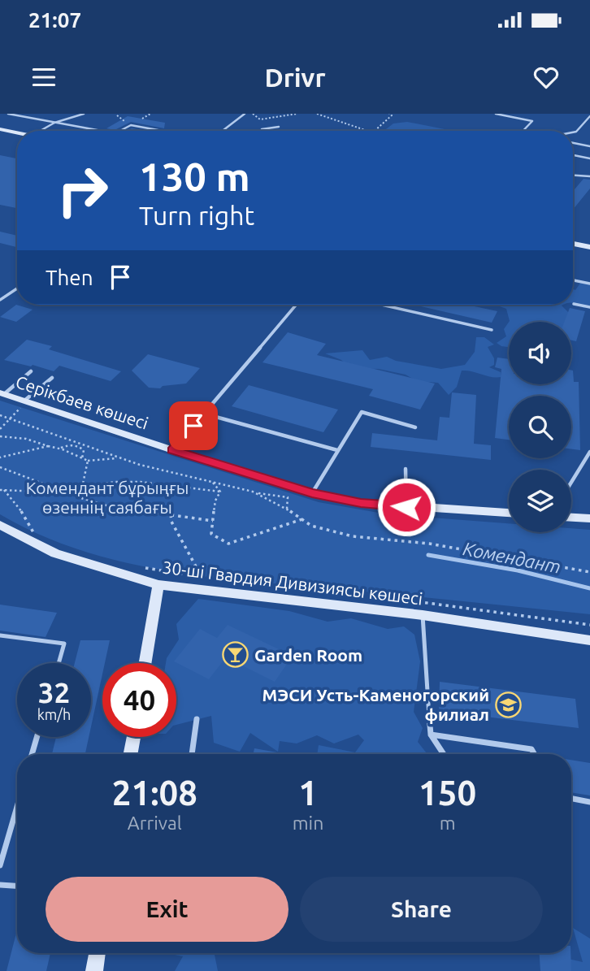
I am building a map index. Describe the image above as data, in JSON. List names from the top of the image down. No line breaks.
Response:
{"streets":{"street":["Серікбаев көшесі","30-ші Гвардия Дивизиясы көшесі"]},"water":["Комендант"],"parks":["Комендант бұрыңғы өзеннің саябағы"],"places":{"bar":["Garden Room"],"school or university":["МЭСИ Усть-Каменогорский филиал"]},"page":{"status":"21:07","header":"Drivr","turn":["130 m","Turn right"],"then":"Then","speed":"32 km/h","limit":"40","eta":["21:08","Arrival","1","min","150","m"],"buttons":["Exit","Share"]}}
